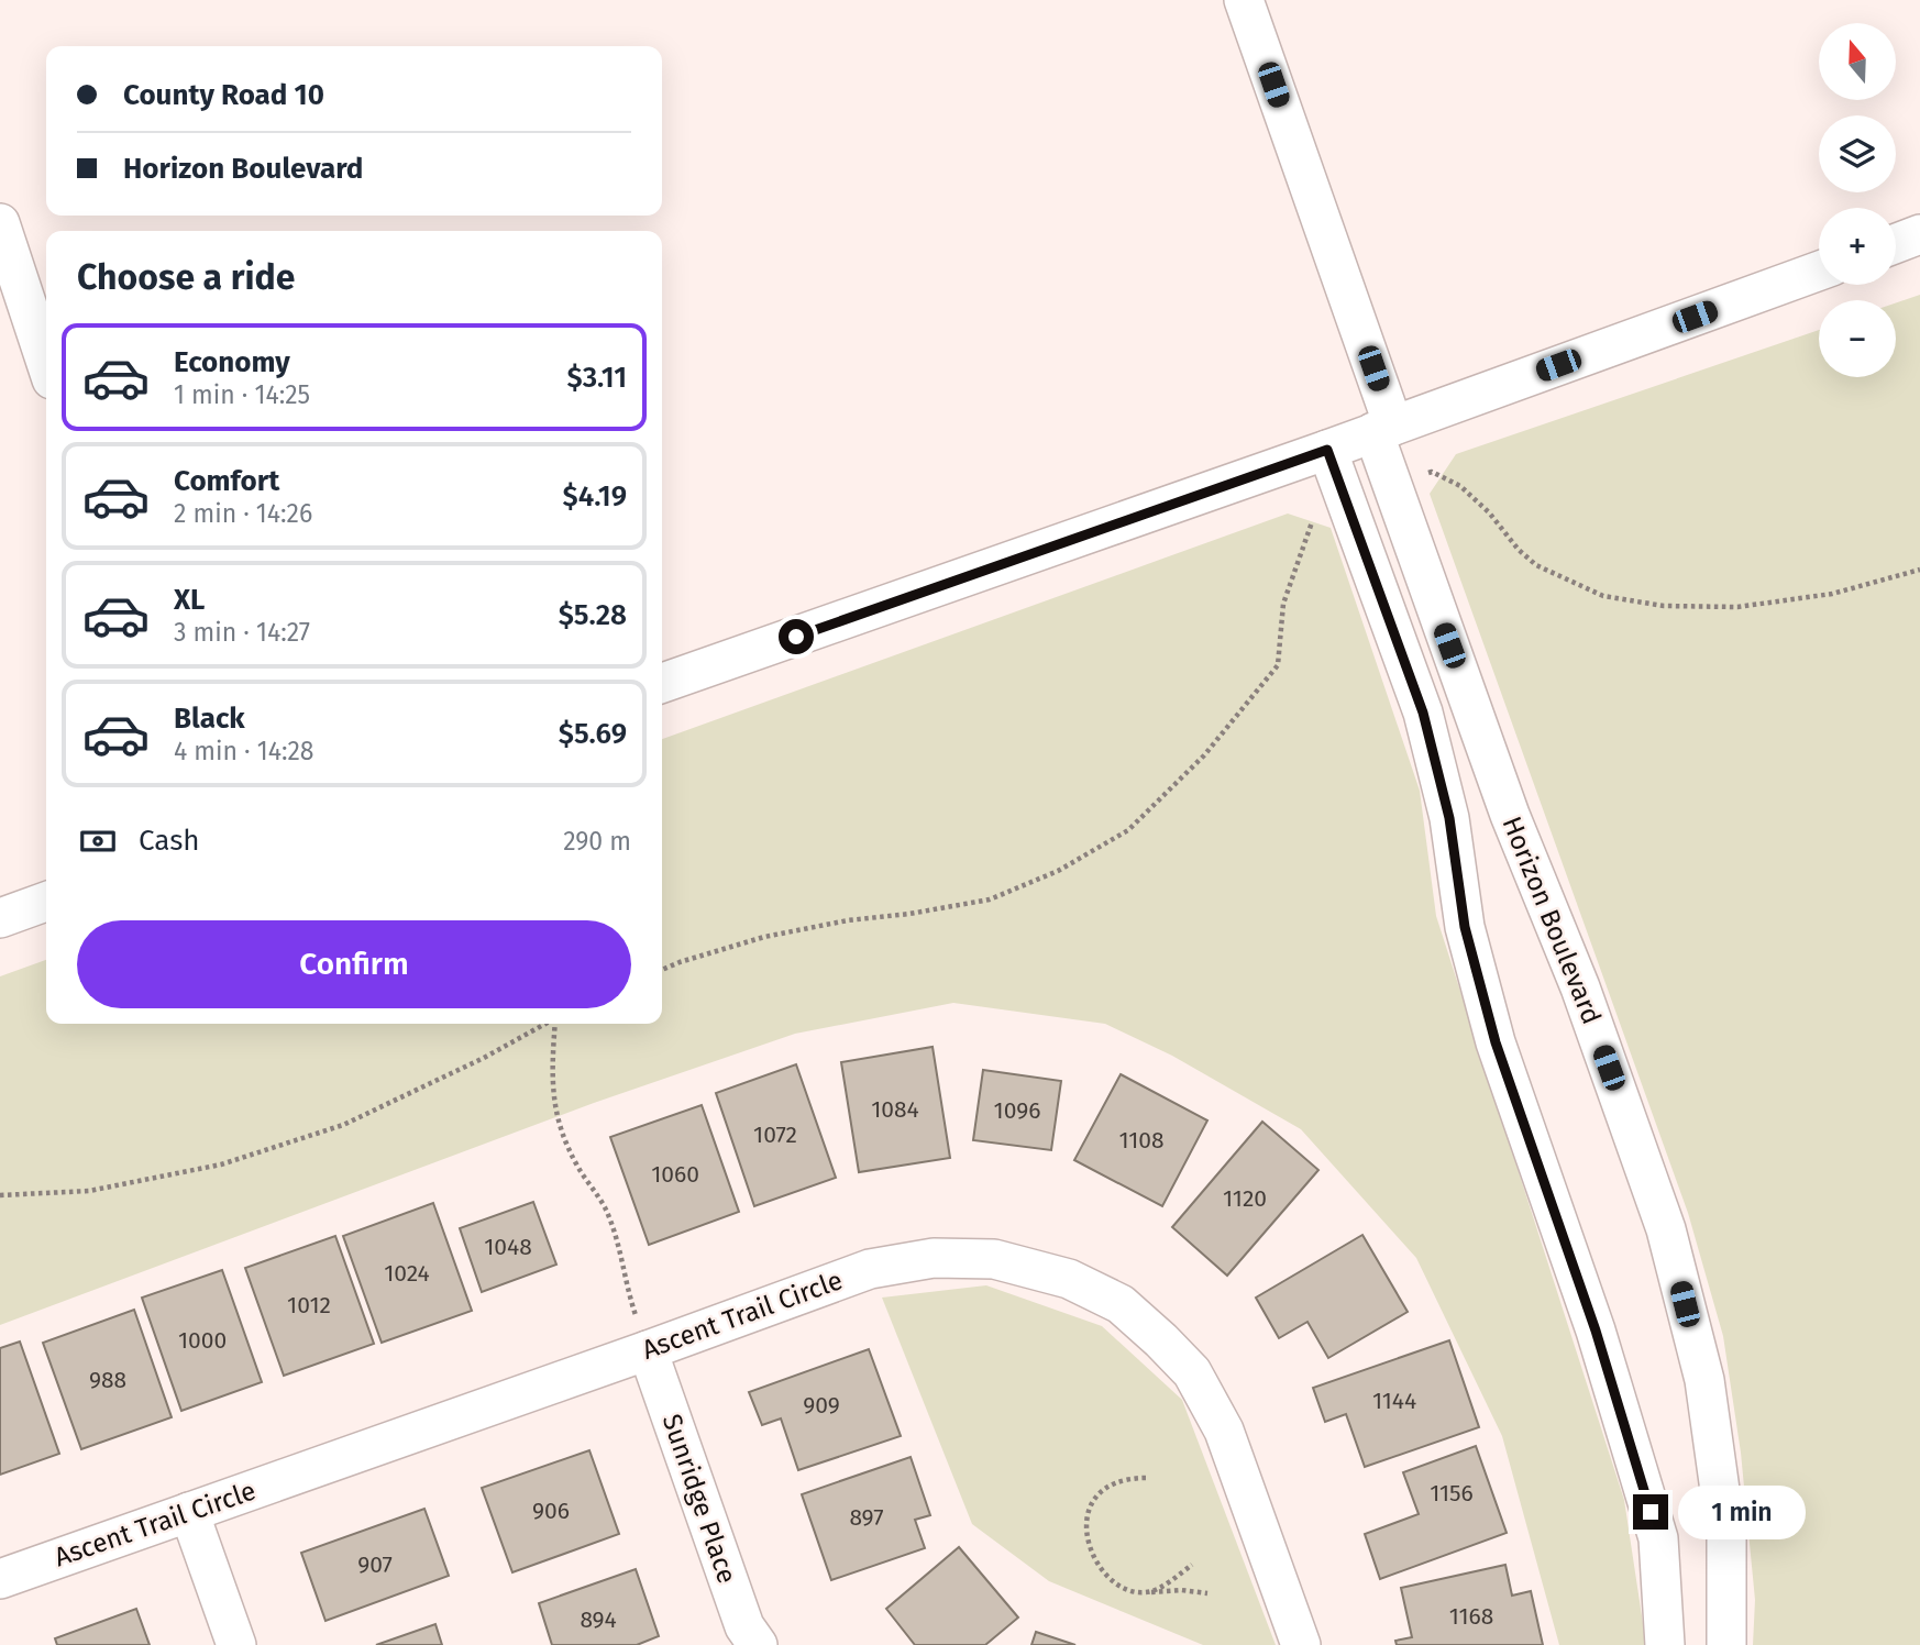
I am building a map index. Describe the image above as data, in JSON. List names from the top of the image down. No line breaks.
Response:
{"streets":{"street":["Horizon Boulevard","Ascent Trail Circle","Sunridge Place"]},"crossings":[["Ascent Trail Circle","Sunridge Place"]],"house_numbers":["1084","1096","1072","1108","1060","1120","1048","1024","1012","1000","988","1144","909","1156","906","897","907","1168","894"],"north":"top","page":{"map_buttons":["+","−"],"banner":["County Road 10","Horizon Boulevard"],"heading":"Choose a ride","list":[{"name":"Economy","note":"1 min · 14:25","value":"$3.11"},{"name":"Comfort","note":"2 min · 14:26","value":"$4.19"},{"name":"XL","note":"3 min · 14:27","value":"$5.28"},{"name":"Black","note":"4 min · 14:28","value":"$5.69"}],"pay":["Cash","290 m"],"buttons":"Confirm","bubble":"1 min"}}
